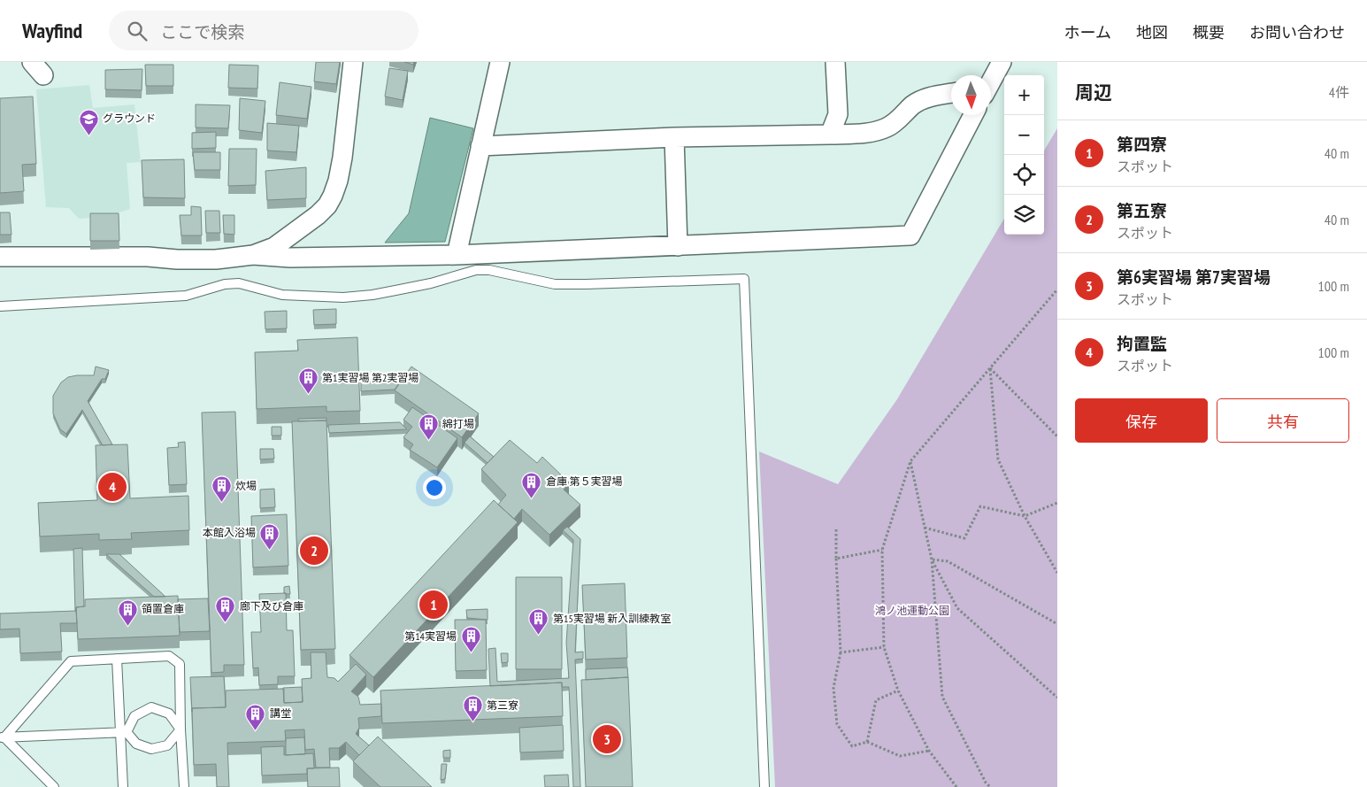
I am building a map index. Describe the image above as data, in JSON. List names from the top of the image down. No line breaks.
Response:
{"parks":["鴻ノ池運動公園"],"places":{"school or university":["グラウンド"],"building":["第1実習場 第2実習場","綿打場","倉庫 第５実習場","炊場","本館入浴場","廊下及び倉庫","領置倉庫","第15実習場 新入訓練教室","第14実習場","第三寮","講堂"]},"north":"bottom","page":{"header":"Wayfind","search":"ここで検索","nav":["ホーム","地図","概要","お問い合わせ"],"heading":["周辺","4件"],"map_buttons":["+","−"],"list":[{"mark":"1","name":"第四寮","note":"スポット","value":"40 m"},{"mark":"2","name":"第五寮","note":"スポット","value":"40 m"},{"mark":"3","name":"第6実習場 第7実習場","note":"スポット","value":"100 m"},{"mark":"4","name":"拘置監","note":"スポット","value":"100 m"}],"buttons":["保存","共有"],"pins":["4","2","1","3"]}}
